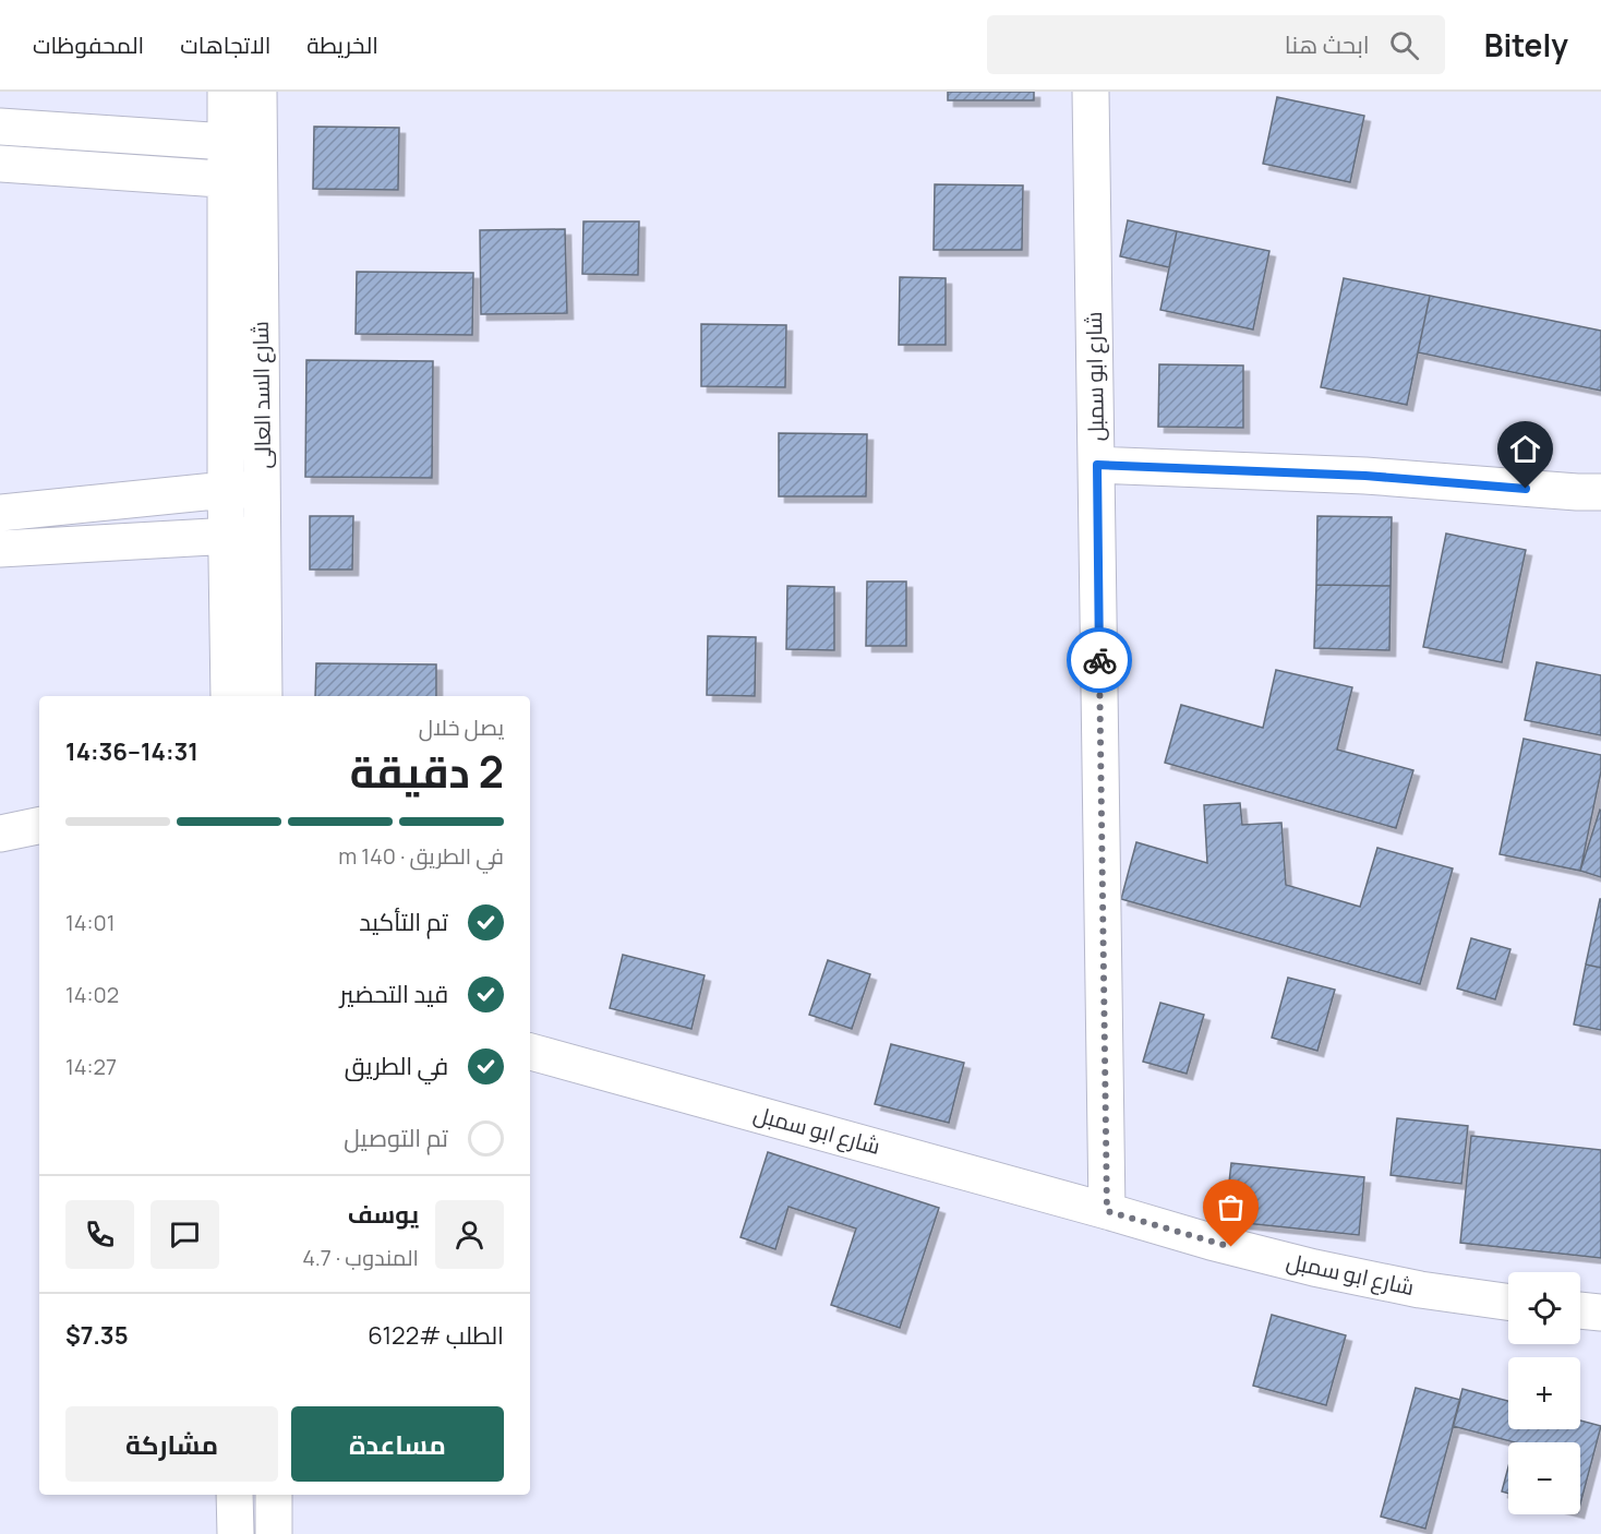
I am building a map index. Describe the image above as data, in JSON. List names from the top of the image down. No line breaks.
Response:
{"streets":{"street":["شارع ابو سمبل","شارع السد العالى"]},"page":{"header":"Bitely","search":"ابحث هنا","nav":["الخريطة","الاتجاهات","المحفوظات"],"heading":["2 دقيقة","يصل خلال","14:31–14:36"],"panel":["يوسف","المندوب · 4.7","الطلب #6122","$7.35"],"bar":"في الطريق · 140 m","list":[["تم التأكيد","14:01"],["قيد التحضير","14:02"],["في الطريق","14:27"],"تم التوصيل"],"map_buttons":["+","−"],"buttons":["مساعدة","مشاركة"]}}
